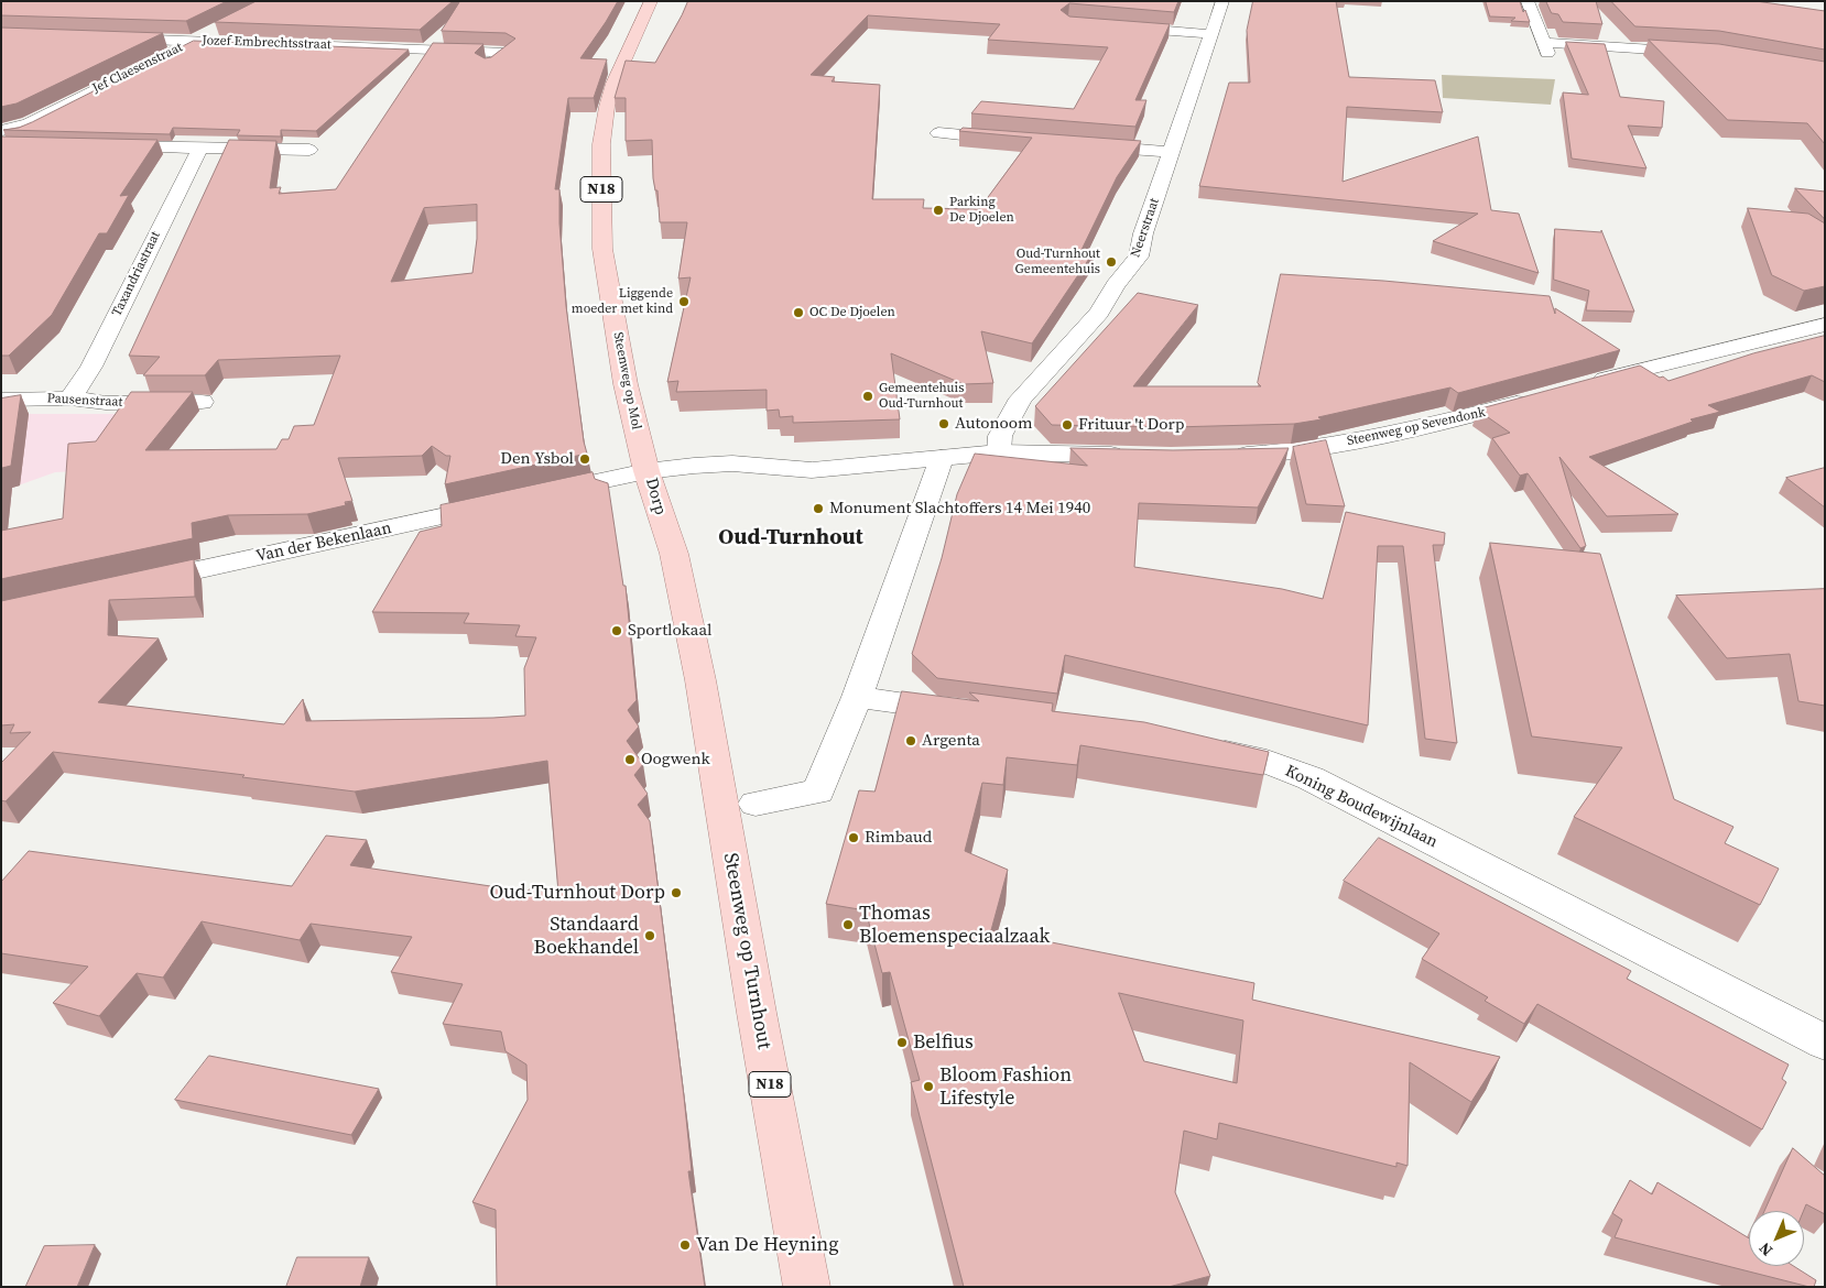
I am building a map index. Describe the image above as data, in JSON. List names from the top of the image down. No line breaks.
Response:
{"streets":{"main road":["N18","Steenweg op Mol","Dorp","Steenweg op Turnhout"],"street":["Jozef Embrechtsstraat","Jef Claesenstraat","Neerstraat","Taxandriastraat","Pausenstraat","Steenweg op Sevendonk","Van der Bekenlaan","Koning Boudewijnlaan"]},"crossings":[["Jozef Embrechtsstraat","Jef Claesenstraat"],["Neerstraat","Dorp"],["Taxandriastraat","Pausenstraat"],["Steenweg op Mol","Dorp"],["Dorp","Steenweg op Turnhout"]],"districts":["Oud-Turnhout"],"places":["Parking De Djoelen","Oud-Turnhout Gemeentehuis","Liggende moeder met kind","OC De Djoelen","Gemeentehuis Oud-Turnhout","Autonoom","Frituur 't Dorp","Den Ysbol","Monument Slachtoffers 14 Mei 1940","Sportlokaal","Argenta","Oogwenk","Rimbaud","Oud-Turnhout Dorp","Thomas Bloemenspeciaalzaak","Standaard Boekhandel","Belfius","Bloom Fashion Lifestyle","Van De Heyning"],"north":"bottom left"}
